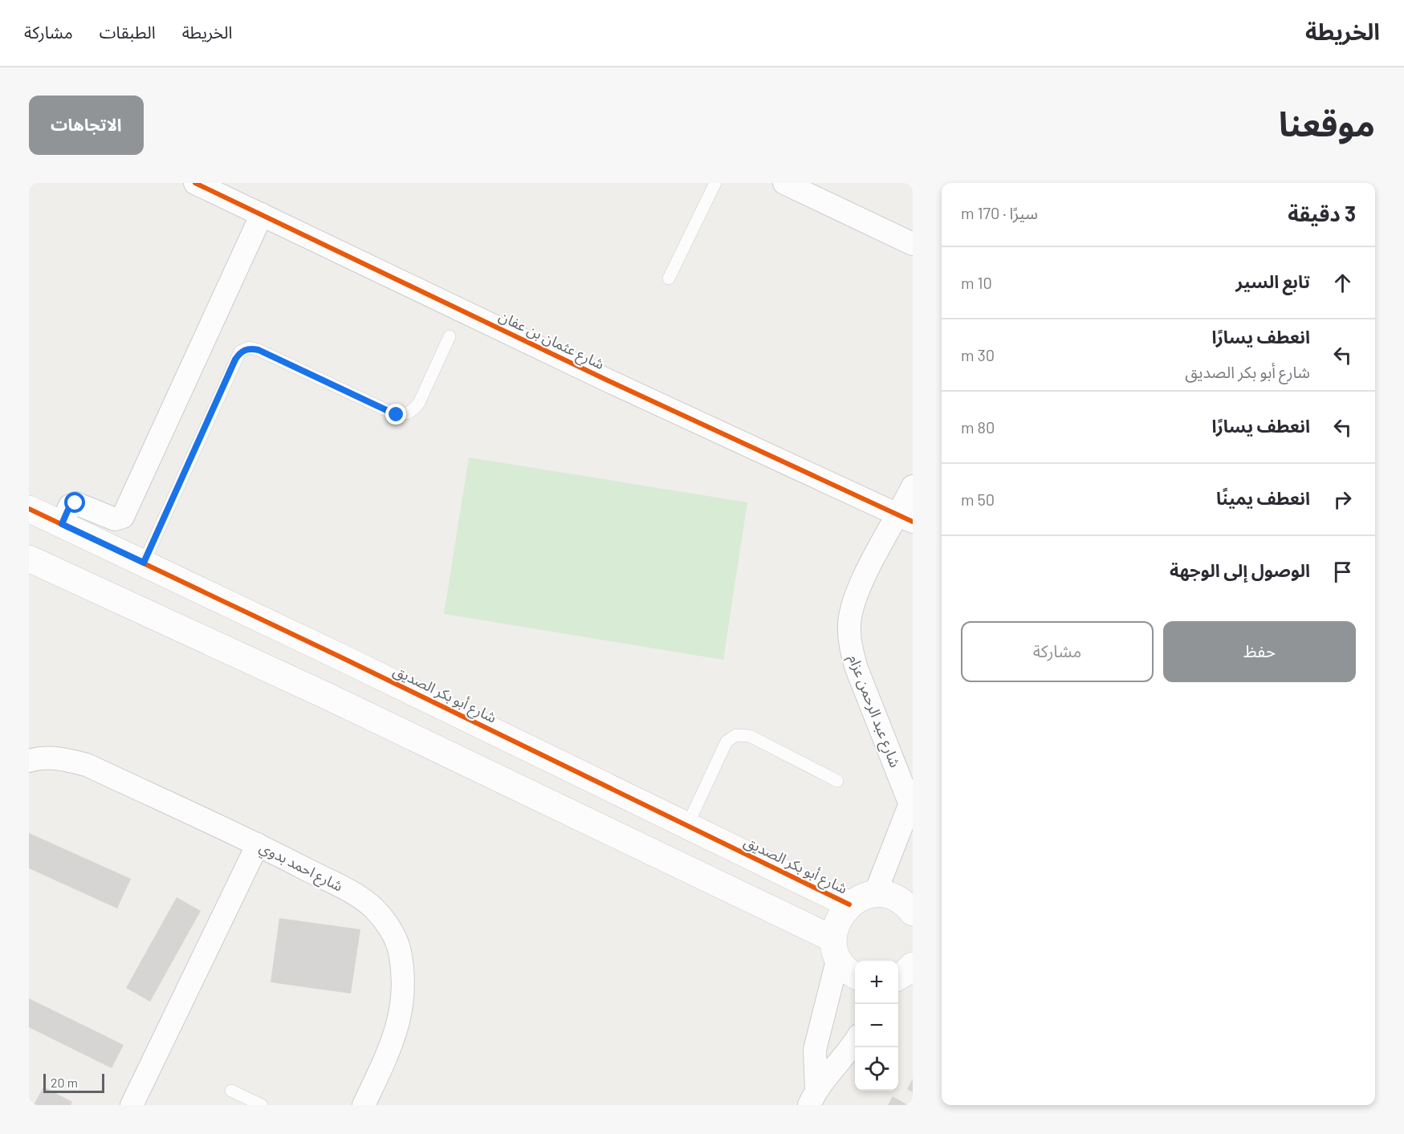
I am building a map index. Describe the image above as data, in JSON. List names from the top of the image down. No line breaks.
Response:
{"streets":{"street":["شارع عثمان بن عفان","شارع أبو بكر الصديق","شارع عبد الرحمن عزام","شارع احمد بدوي"]},"crossings":[["شارع عثمان بن عفان","شارع عبد الرحمن عزام"]],"scale_bar":"20 m","page":{"header":"الخريطة","nav":["الخريطة","الطبقات","مشاركة"],"title":"موقعنا","buttons":["الاتجاهات",["حفظ","مشاركة"]],"heading":["3 دقيقة","سيرًا · 170 m"],"list":[["تابع السير","10 m"],["انعطف يسارًا","شارع أبو بكر الصديق","30 m"],["انعطف يسارًا","80 m"],["انعطف يمينًا","50 m"],"الوصول إلى الوجهة"],"map_buttons":["+","−"],"scale":"20 m"}}
